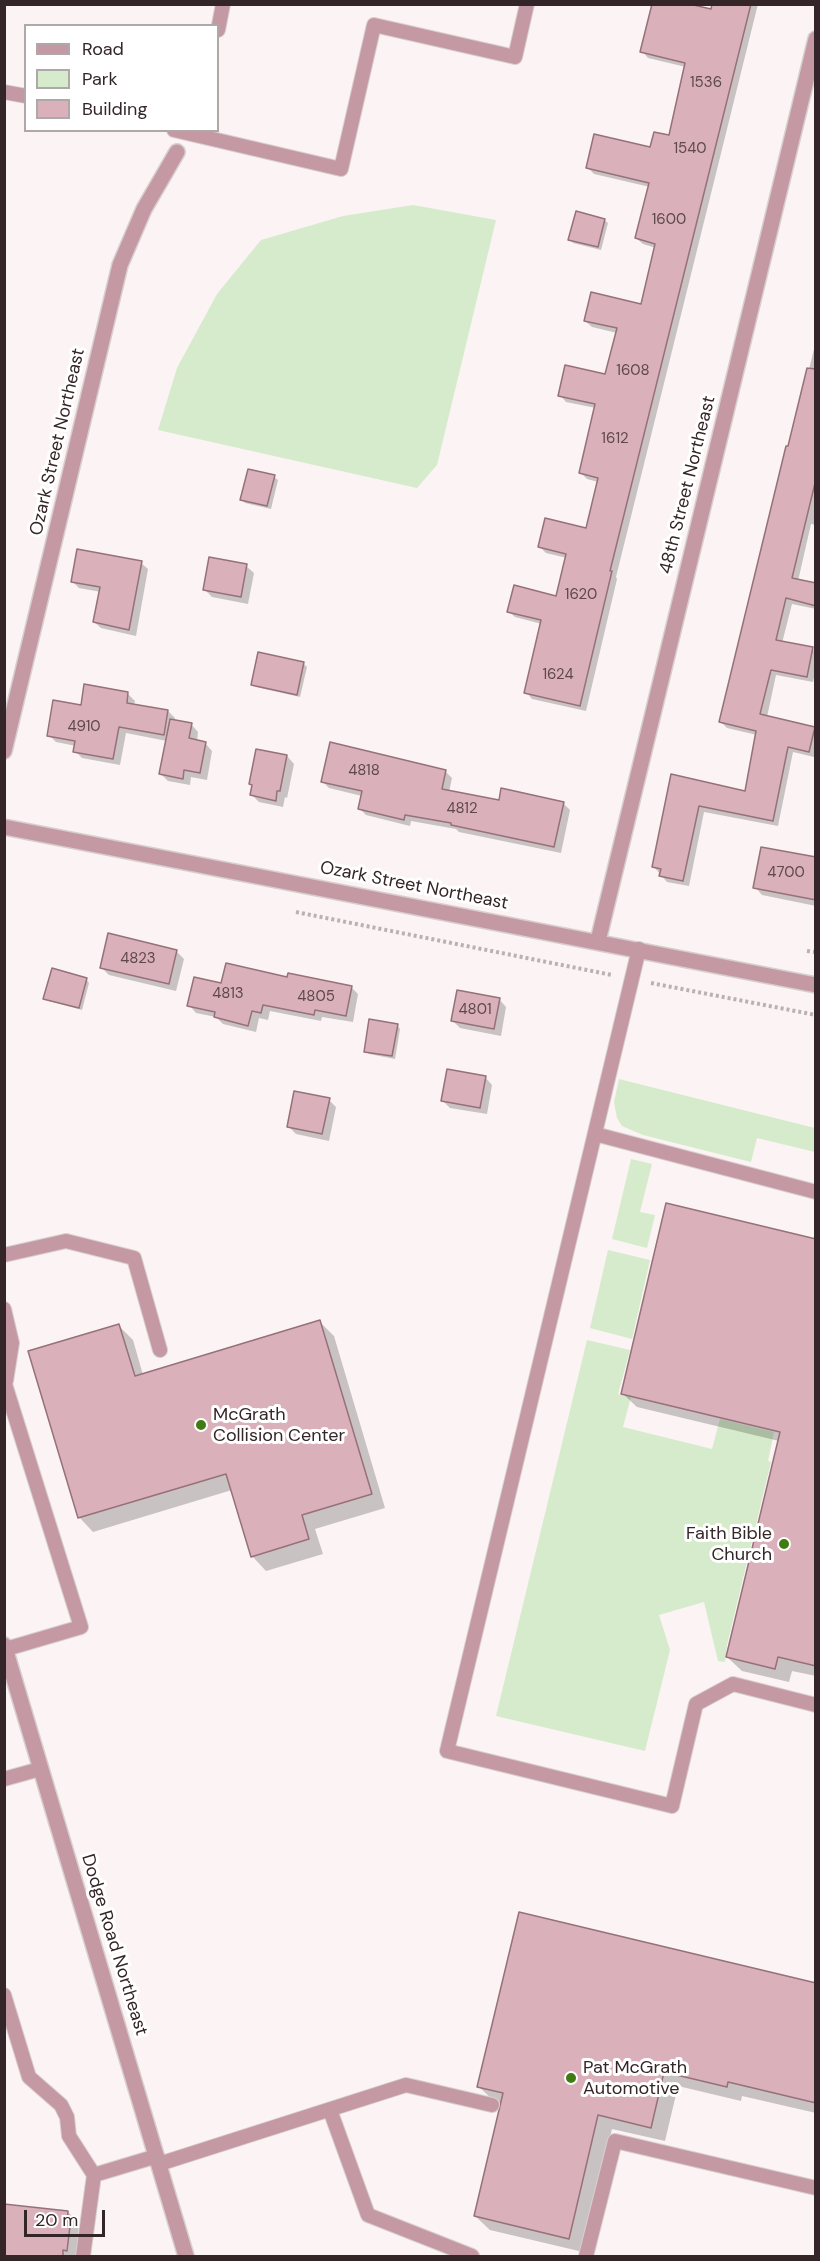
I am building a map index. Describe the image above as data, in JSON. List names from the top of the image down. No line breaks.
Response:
{"streets":{"street":["Ozark Street Northeast","48th Street Northeast","Dodge Road Northeast"]},"crossings":[["Ozark Street Northeast","48th Street Northeast"]],"places":["McGrath Collision Center","Faith Bible Church","Pat McGrath Automotive"],"house_numbers":["1536","1540","1600","1608","1612","1620","1624","4910","4818","4812","4700","4823","4813","4805","4801"],"legend":["Road","Park","Building"],"scale_bar":"20 m"}
